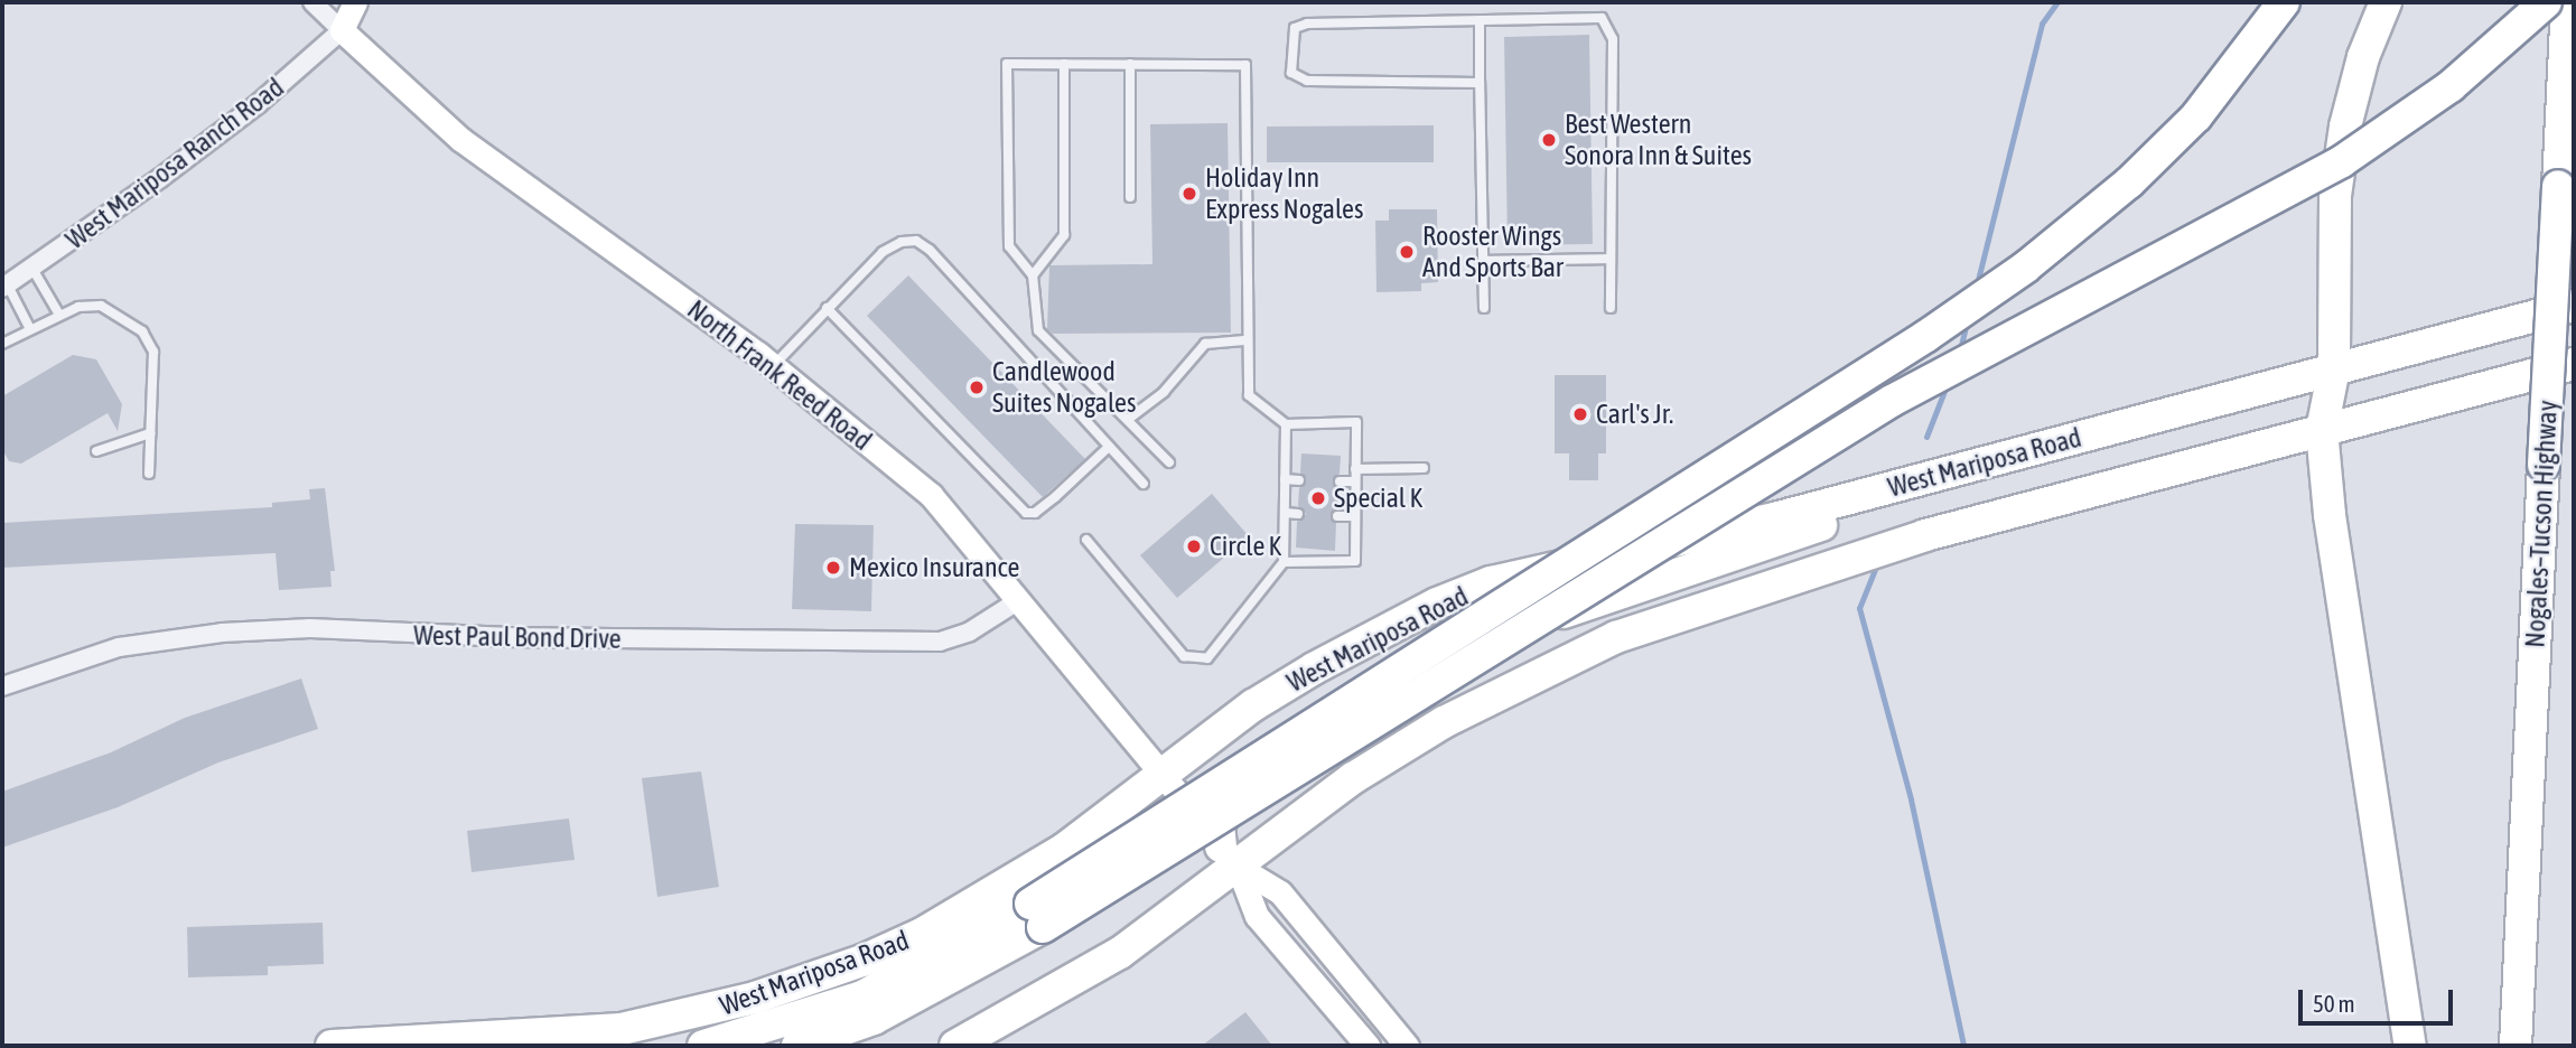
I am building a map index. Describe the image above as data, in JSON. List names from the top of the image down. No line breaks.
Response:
{"streets":{"highway":["West Mariposa Road","Nogales–Tucson Highway"],"street":["West Mariposa Ranch Road","North Frank Reed Road","West Paul Bond Drive"]},"crossings":[["West Mariposa Ranch Road","North Frank Reed Road"],["North Frank Reed Road","West Mariposa Road"],["North Frank Reed Road","West Paul Bond Drive"]],"places":["Best Western Sonora Inn & Suites","Holiday Inn Express Nogales","Rooster Wings And Sports Bar","Candlewood Suites Nogales","Carl's Jr.","Special K","Circle K","Mexico Insurance"],"scale_bar":"50 m"}
